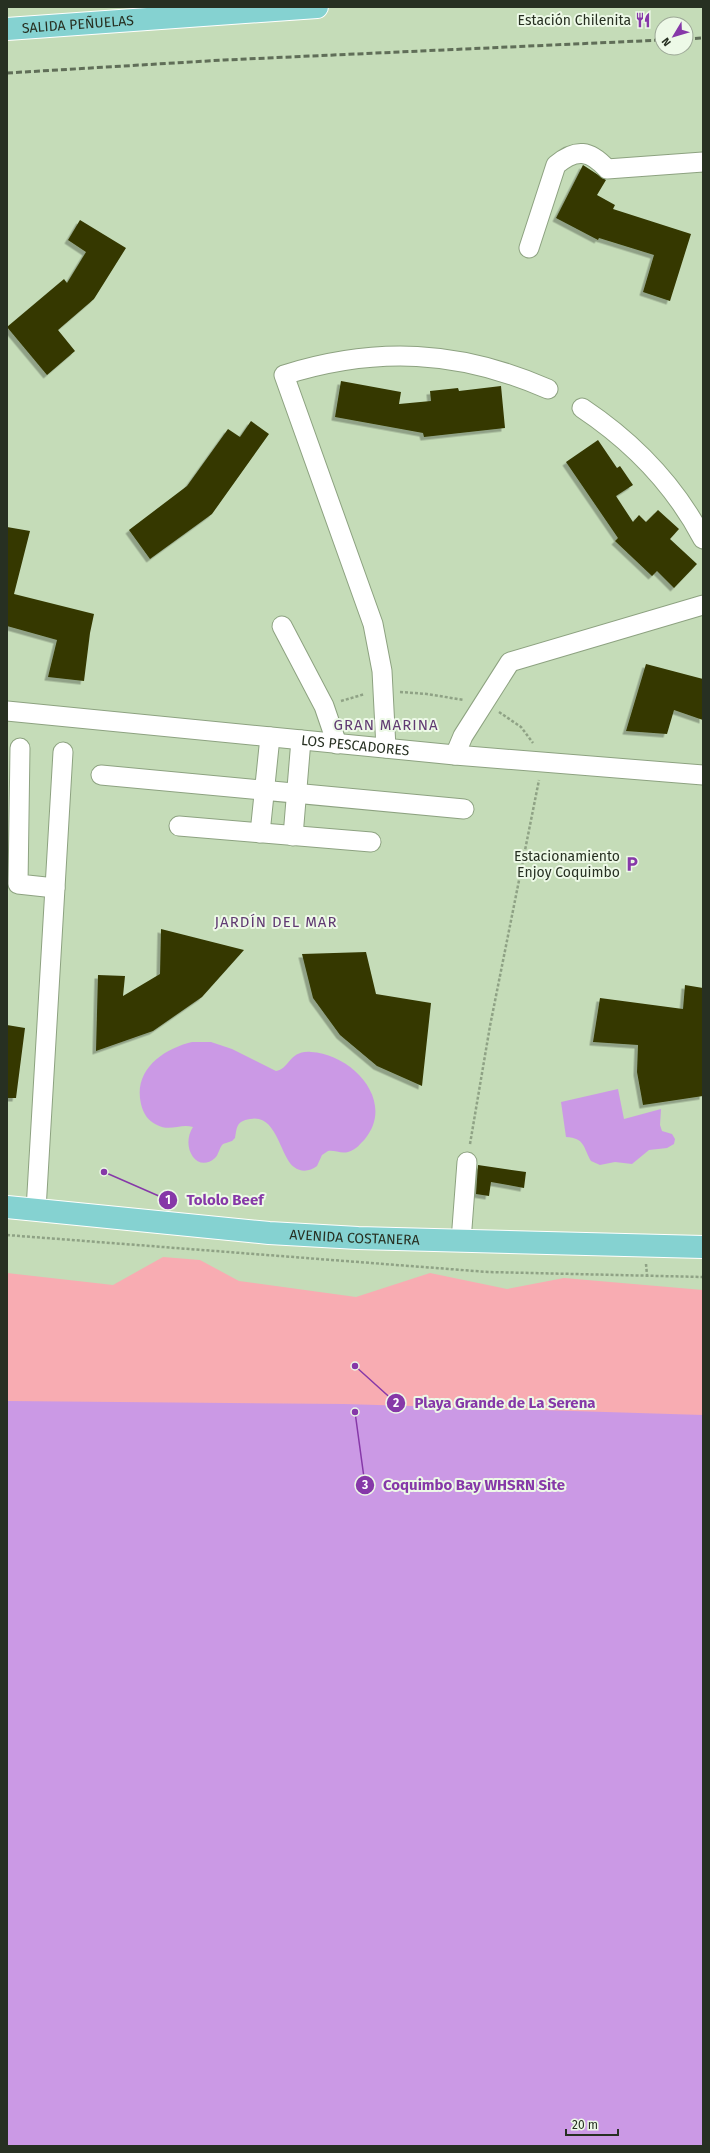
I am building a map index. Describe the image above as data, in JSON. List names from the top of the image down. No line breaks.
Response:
{"streets":{"main road":["SALIDA PEÑUELAS","AVENIDA COSTANERA"],"street":["LOS PESCADORES"]},"districts":["GRAN MARINA","JARDÍN DEL MAR"],"places":{"restaurant":["Estación Chilenita"],"parking":["Estacionamiento Enjoy Coquimbo"],"other":["Tololo Beef","Playa Grande de La Serena","Coquimbo Bay WHSRN Site"]},"scale_bar":"20 m","north":"bottom left"}
